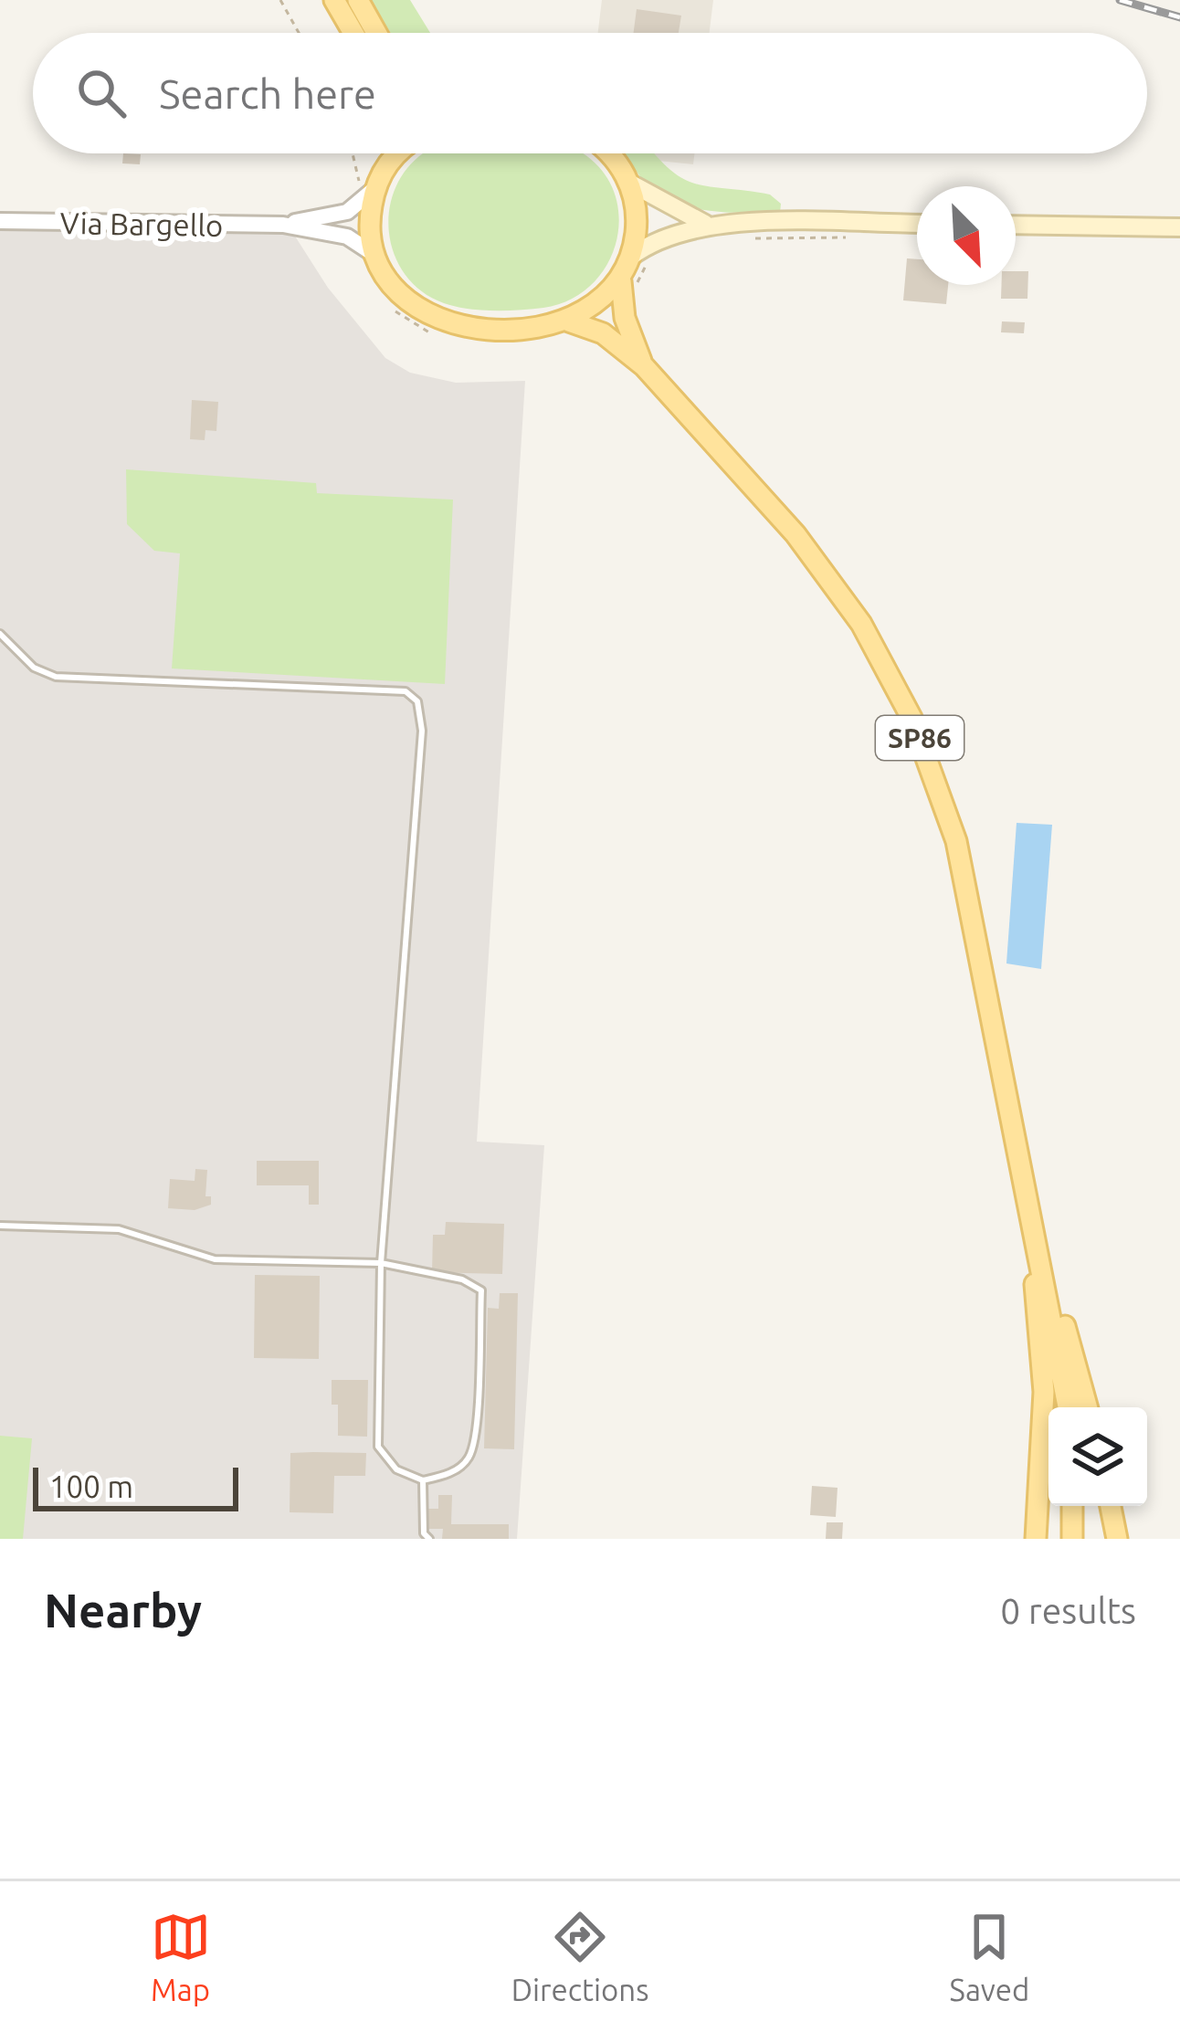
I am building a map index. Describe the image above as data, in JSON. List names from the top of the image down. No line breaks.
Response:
{"streets":{"main road":["SP86"],"street":["Via Bargello"]},"scale_bar":"100 m","north":"bottom right","page":{"search":"Search here","scale":"100 m","heading":["Nearby","0 results"],"nav":["Map","Directions","Saved"]}}
